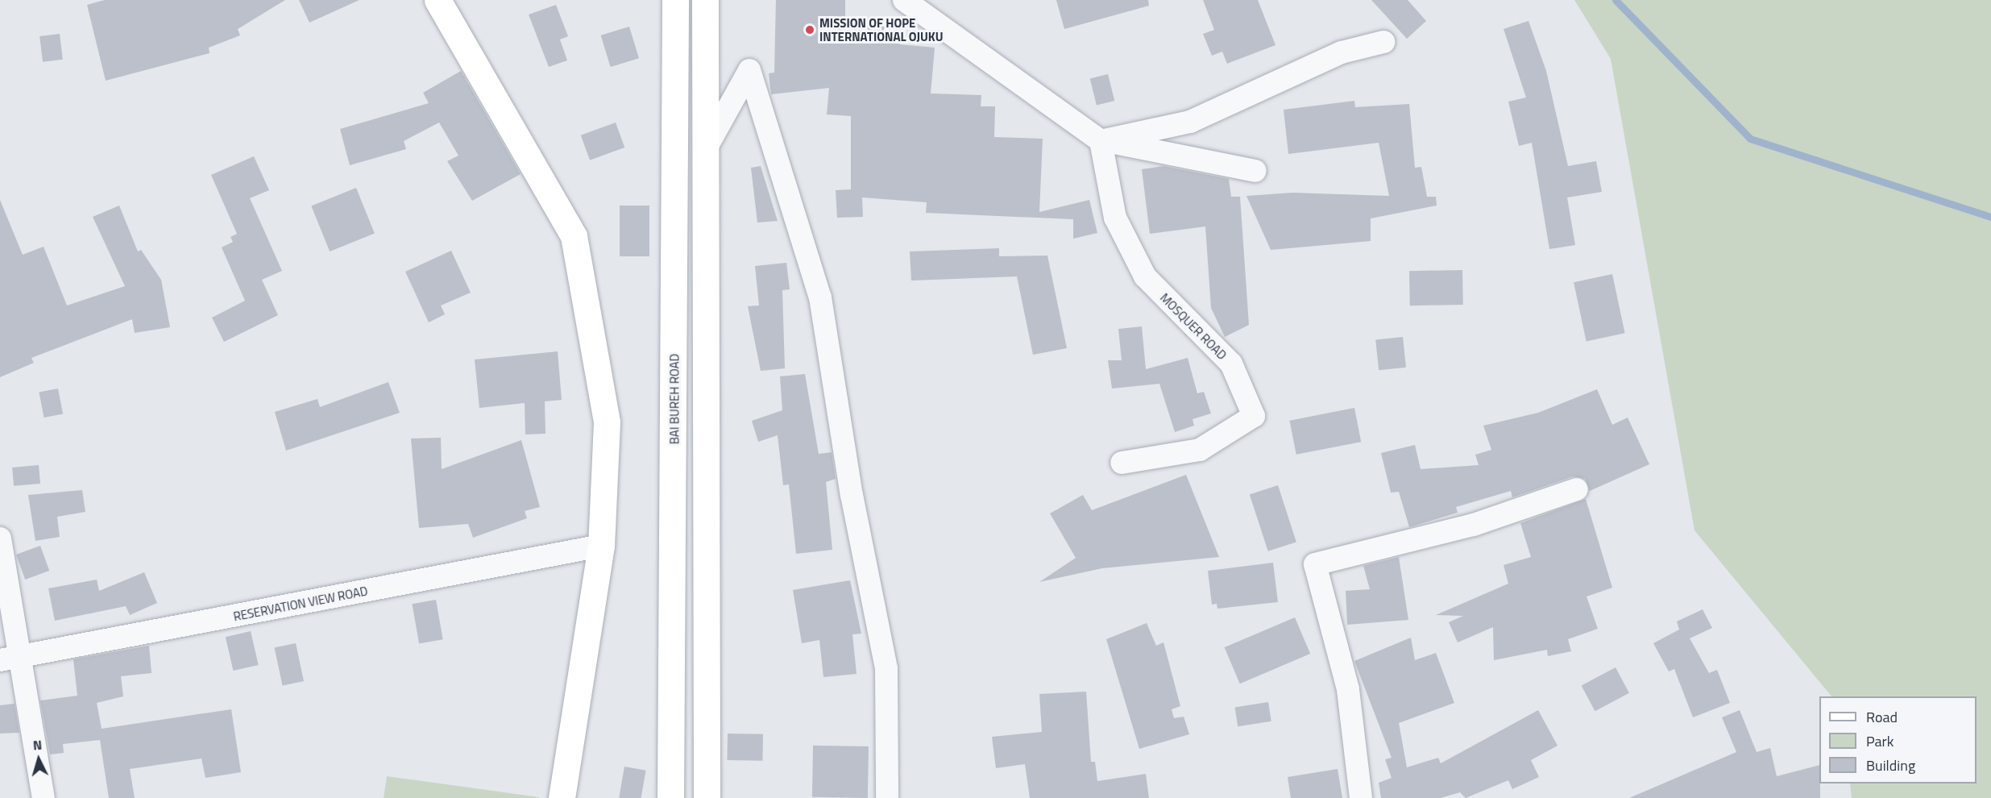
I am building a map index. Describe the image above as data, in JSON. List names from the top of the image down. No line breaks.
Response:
{"streets":{"main road":["BAI BUREH ROAD"],"street":["MOSQUER ROAD","RESERVATION VIEW ROAD"]},"places":["MISSION OF HOPE INTERNATIONAL OJUKU"],"legend":["Road","Park","Building"],"north":"top"}
